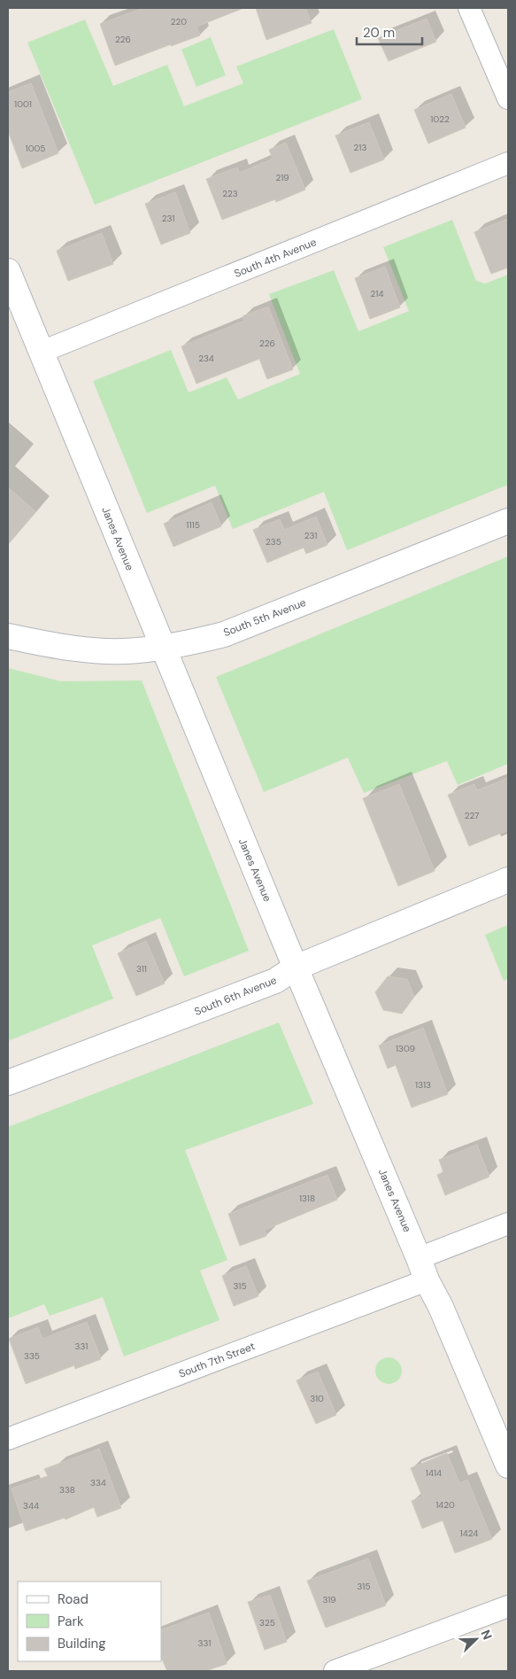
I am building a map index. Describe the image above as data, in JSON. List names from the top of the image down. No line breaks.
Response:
{"streets":{"street":["South 4th Avenue","Janes Avenue","South 5th Avenue","South 6th Avenue","South 7th Street"]},"crossings":[["South 4th Avenue","Janes Avenue"],["Janes Avenue","South 5th Avenue"],["Janes Avenue","South 6th Avenue"],["Janes Avenue","South 7th Street"]],"house_numbers":["220","226","1001","1022","213","1005","219","223","231","214","226","234","1115","231","235","227","311","1309","1313","1318","315","331","335","310","1414","334","338","1420","344","1424","315","319","325","331"],"legend":["Road","Park","Building"],"scale_bar":"20 m","north":"top right"}
